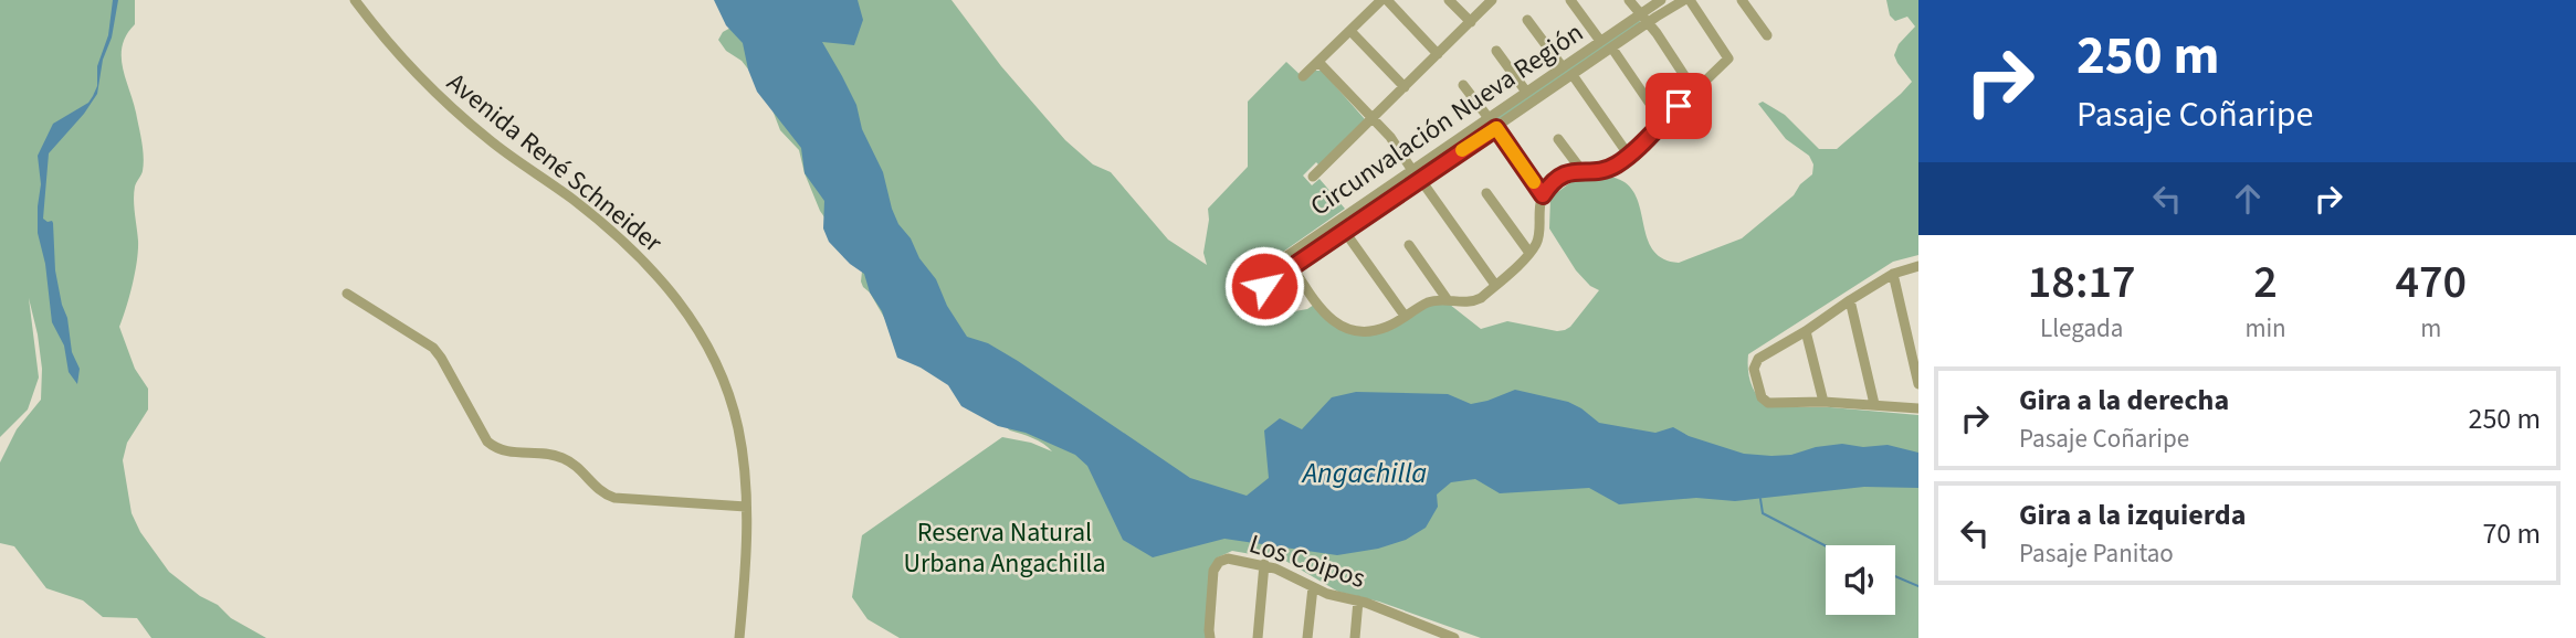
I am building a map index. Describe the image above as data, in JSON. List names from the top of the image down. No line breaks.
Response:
{"streets":{"street":["Circunvalación Nueva Región","Avenida René Schneider","Los Coipos"]},"water":["Angachilla"],"parks":["Reserva Natural Urbana Angachilla"],"page":{"turn":["250 m","Pasaje Coñaripe"],"eta":["18:17","Llegada","2","min","470","m"],"list":[{"name":"Gira a la derecha","note":"Pasaje Coñaripe","value":"250 m"},{"name":"Gira a la izquierda","note":"Pasaje Panitao","value":"70 m"}]}}
